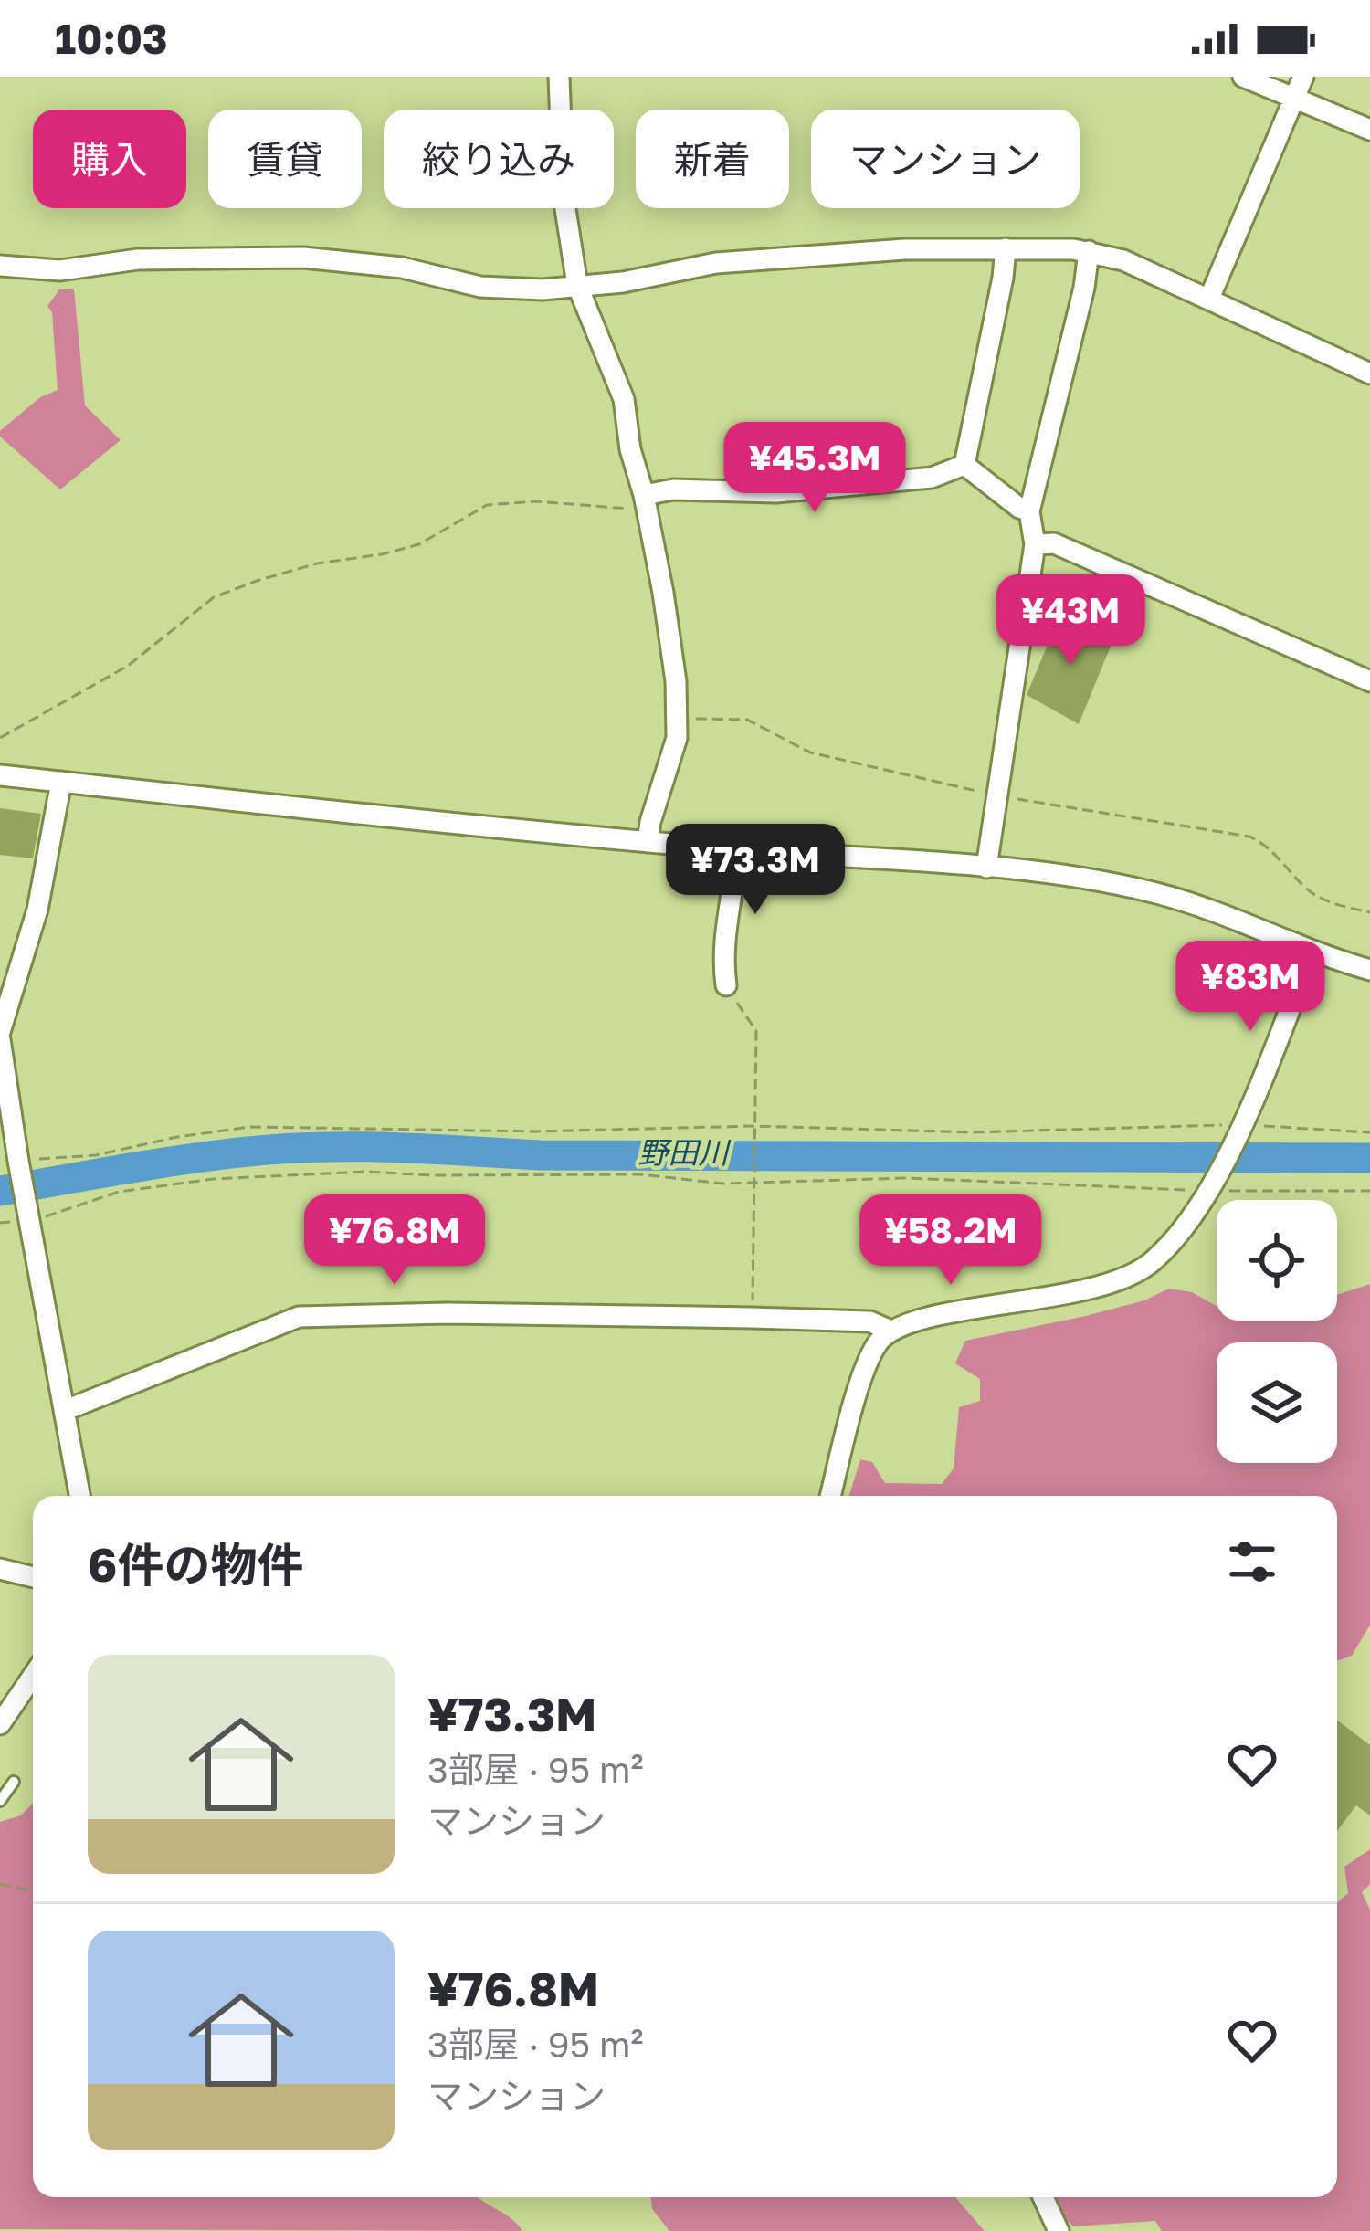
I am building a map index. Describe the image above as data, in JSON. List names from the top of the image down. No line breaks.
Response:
{"water":["野田川"],"page":{"status":"10:03","chip":["購入","賃貸","絞り込み","新着","マンション"],"price":["¥45.3M","¥43M","¥73.3M","¥83M","¥76.8M","¥58.2M"],"heading":"6件の物件","list":[{"name":"¥73.3M","note":"3部屋 · 95 m² · マンション"},{"name":"¥76.8M","note":"3部屋 · 95 m² · マンション"}]}}
